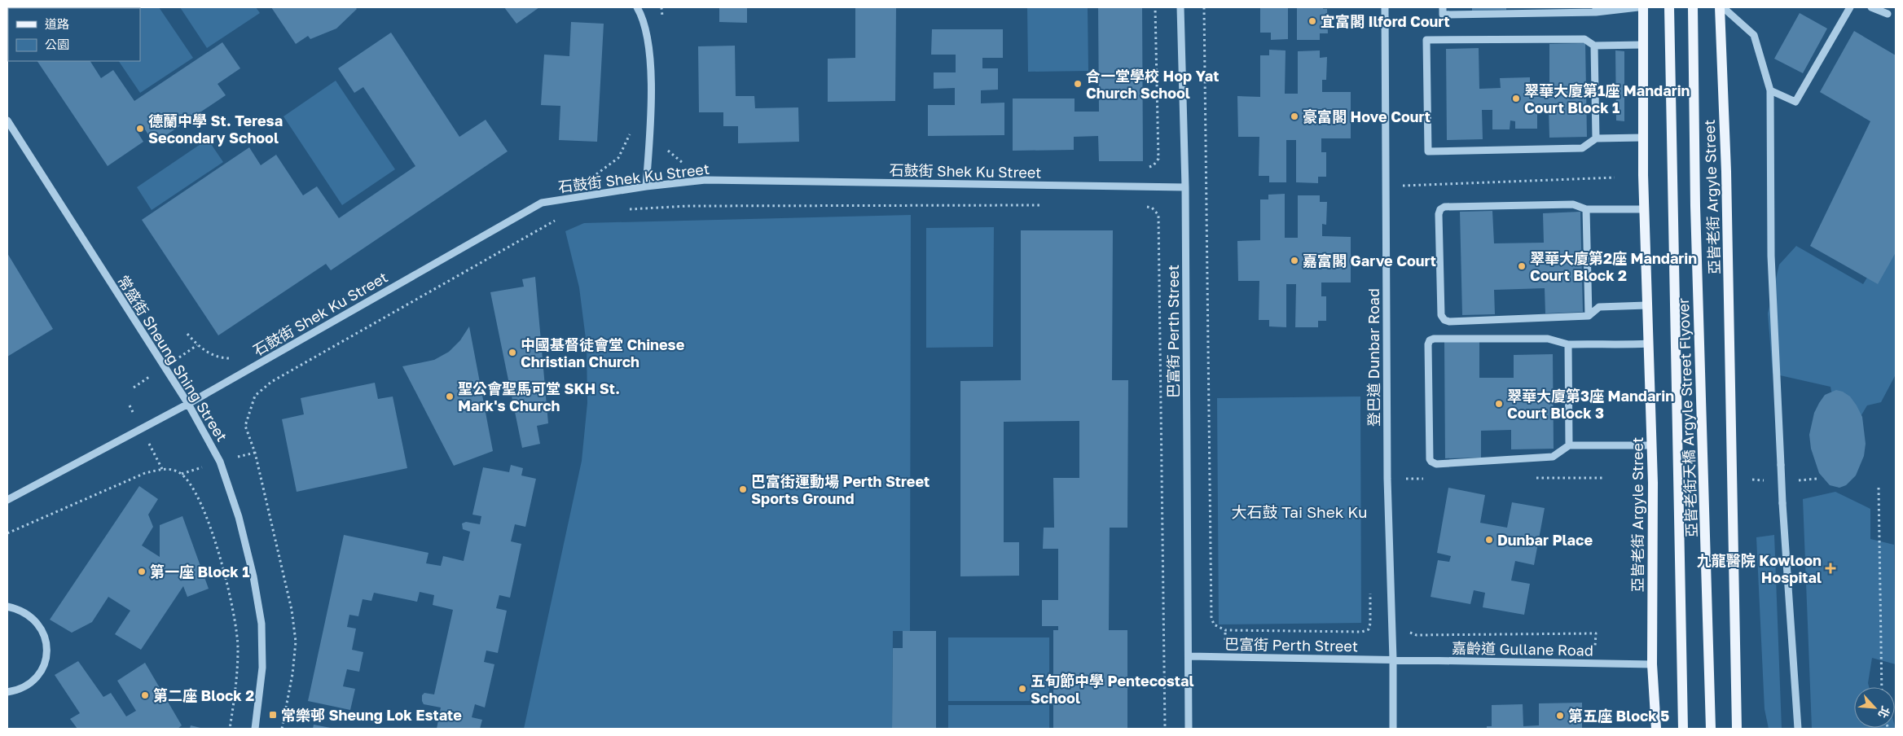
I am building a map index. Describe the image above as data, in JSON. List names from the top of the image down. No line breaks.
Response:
{"streets":{"main road":["亞皆老街 Argyle Street","亞皆老街天橋 Argyle Street Flyover"],"street":["石鼓街 Shek Ku Street","巴富街 Perth Street","登巴道 Dunbar Road","常盛街 Sheung Shing Street","嘉齡道 Gullane Road"]},"crossings":[["石鼓街 Shek Ku Street","巴富街 Perth Street"],["石鼓街 Shek Ku Street","常盛街 Sheung Shing Street"],["亞皆老街 Argyle Street","嘉齡道 Gullane Road"],["巴富街 Perth Street","登巴道 Dunbar Road"],["巴富街 Perth Street","嘉齡道 Gullane Road"],["登巴道 Dunbar Road","嘉齡道 Gullane Road"]],"districts":["大石鼓 Tai Shek Ku"],"places":{"other":["宜富閣 Ilford Court","合一堂學校 Hop Yat Church School","翠華大廈第1座 Mandarin Court Block 1","豪富閣 Hove Court","德蘭中學 St. Teresa Secondary School","嘉富閣 Garve Court","翠華大廈第2座 Mandarin Court Block 2","中國基督徒會堂 Chinese Christian Church","聖公會聖馬可堂 SKH St. Mark's Church","翠華大廈第3座 Mandarin Court Block 3","巴富街運動場 Perth Street Sports Ground","Dunbar Place","第一座 Block 1","五旬節中學 Pentecostal School","第二座 Block 2","第五座 Block 5"],"health":["九龍醫院 Kowloon Hospital"],"transit":["常樂邨 Sheung Lok Estate"]},"legend":["道路","公園"],"north":"bottom right"}
